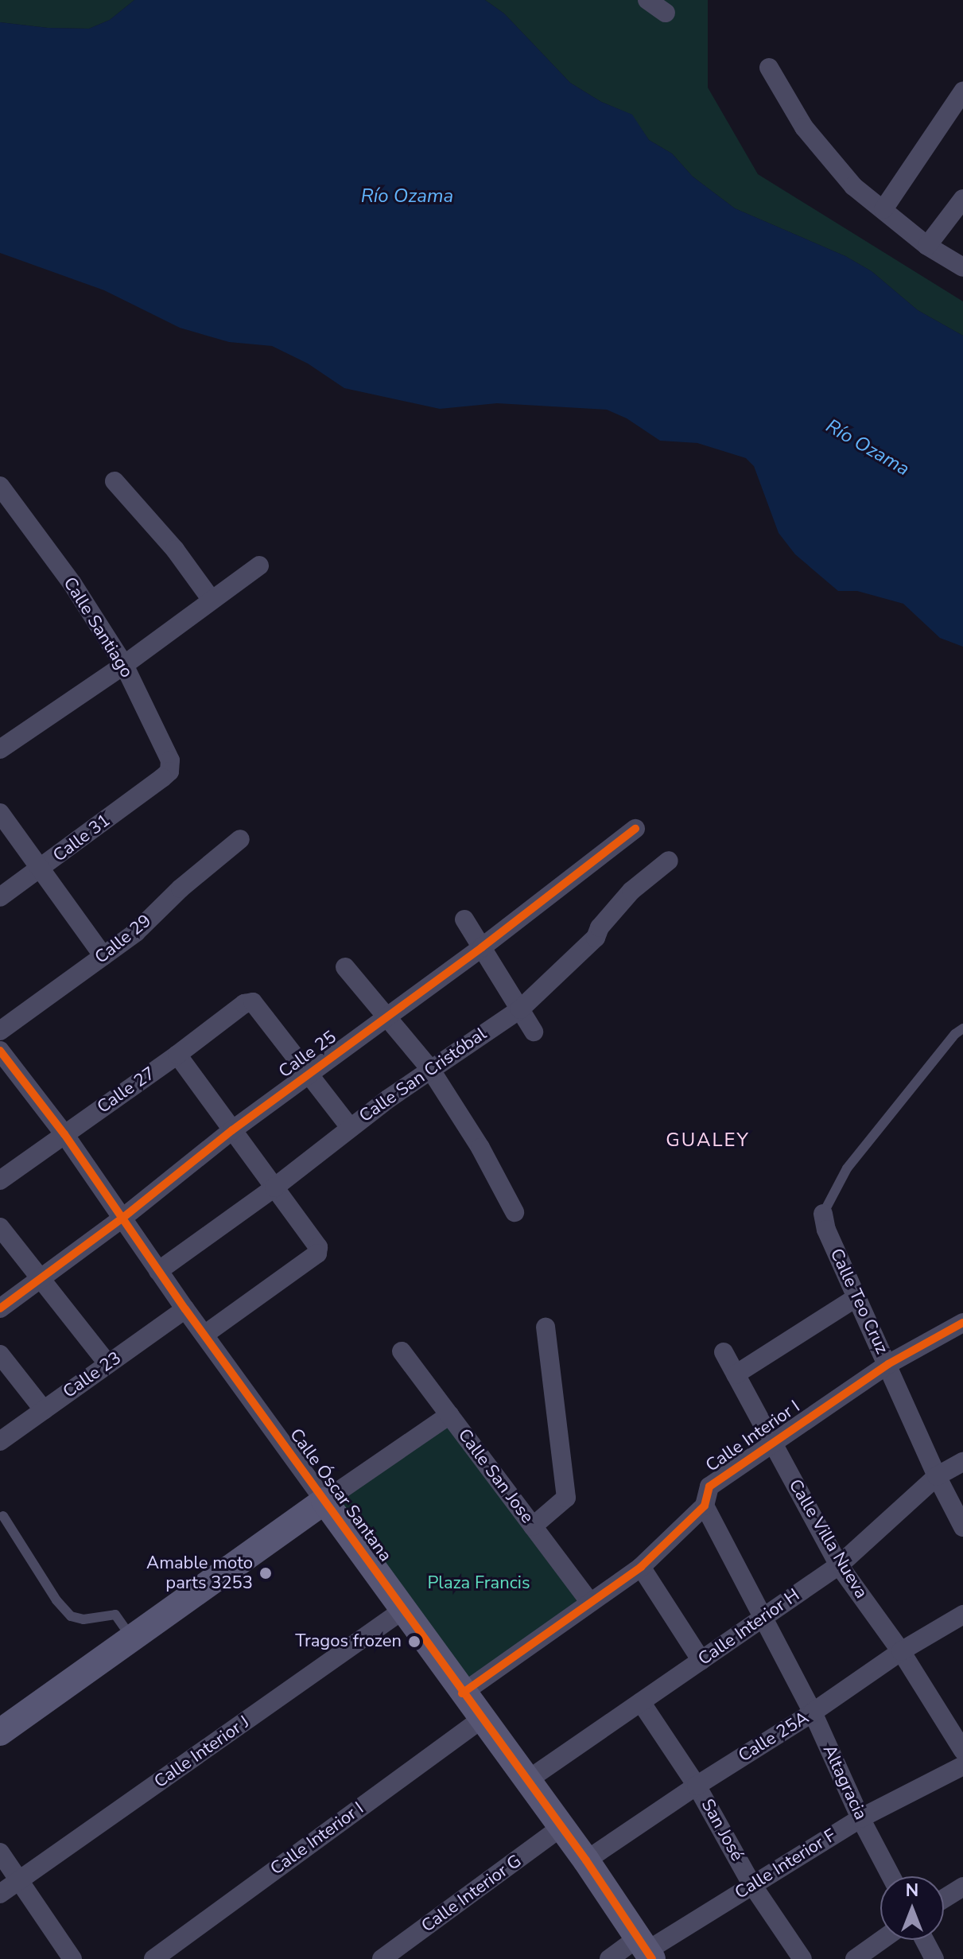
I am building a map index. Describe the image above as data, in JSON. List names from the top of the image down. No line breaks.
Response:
{"streets":{"street":["Calle Santiago","Calle 31","Calle 29","Calle 25","Calle San Cristóbal","Calle 27","Calle Teo Cruz","Calle 23","Calle Interior I","Calle San Jose","Calle Óscar Santana","Calle Villa Nueva","Calle Interior H","Calle 25A","Calle Interior J","Altagracia","San José","Calle Interior F","Calle Interior G"]},"crossings":[["Calle Santiago","Calle 31"],["Calle 25","Calle 27"],["Calle 25","Calle Óscar Santana"],["Calle San Cristóbal","Calle Óscar Santana"],["Calle 27","Calle Óscar Santana"],["Calle Teo Cruz","Calle Interior I"],["Calle Teo Cruz","Calle Interior H"],["Calle 23","Calle Óscar Santana"],["Calle Interior I","Calle San Jose"],["Calle Interior I","Calle Óscar Santana"],["Calle Interior I","Calle Villa Nueva"],["Calle Interior I","Altagracia"],["Calle Óscar Santana","Calle Interior H"],["Calle Óscar Santana","Calle 25A"],["Calle Óscar Santana","Calle Interior J"],["Calle Óscar Santana","Calle Interior F"],["Calle Óscar Santana","Calle Interior G"],["Calle Villa Nueva","Calle Interior H"],["Calle Villa Nueva","Calle 25A"],["Calle Interior H","Altagracia"],["Calle Interior H","San José"],["Calle 25A","Altagracia"],["Calle 25A","San José"],["Altagracia","Calle Interior F"],["San José","Calle Interior F"]],"districts":["GUALEY"],"water":["Río Ozama"],"parks":["Plaza Francis"],"places":["Amable moto parts 3253","Tragos frozen"],"north":"top"}
